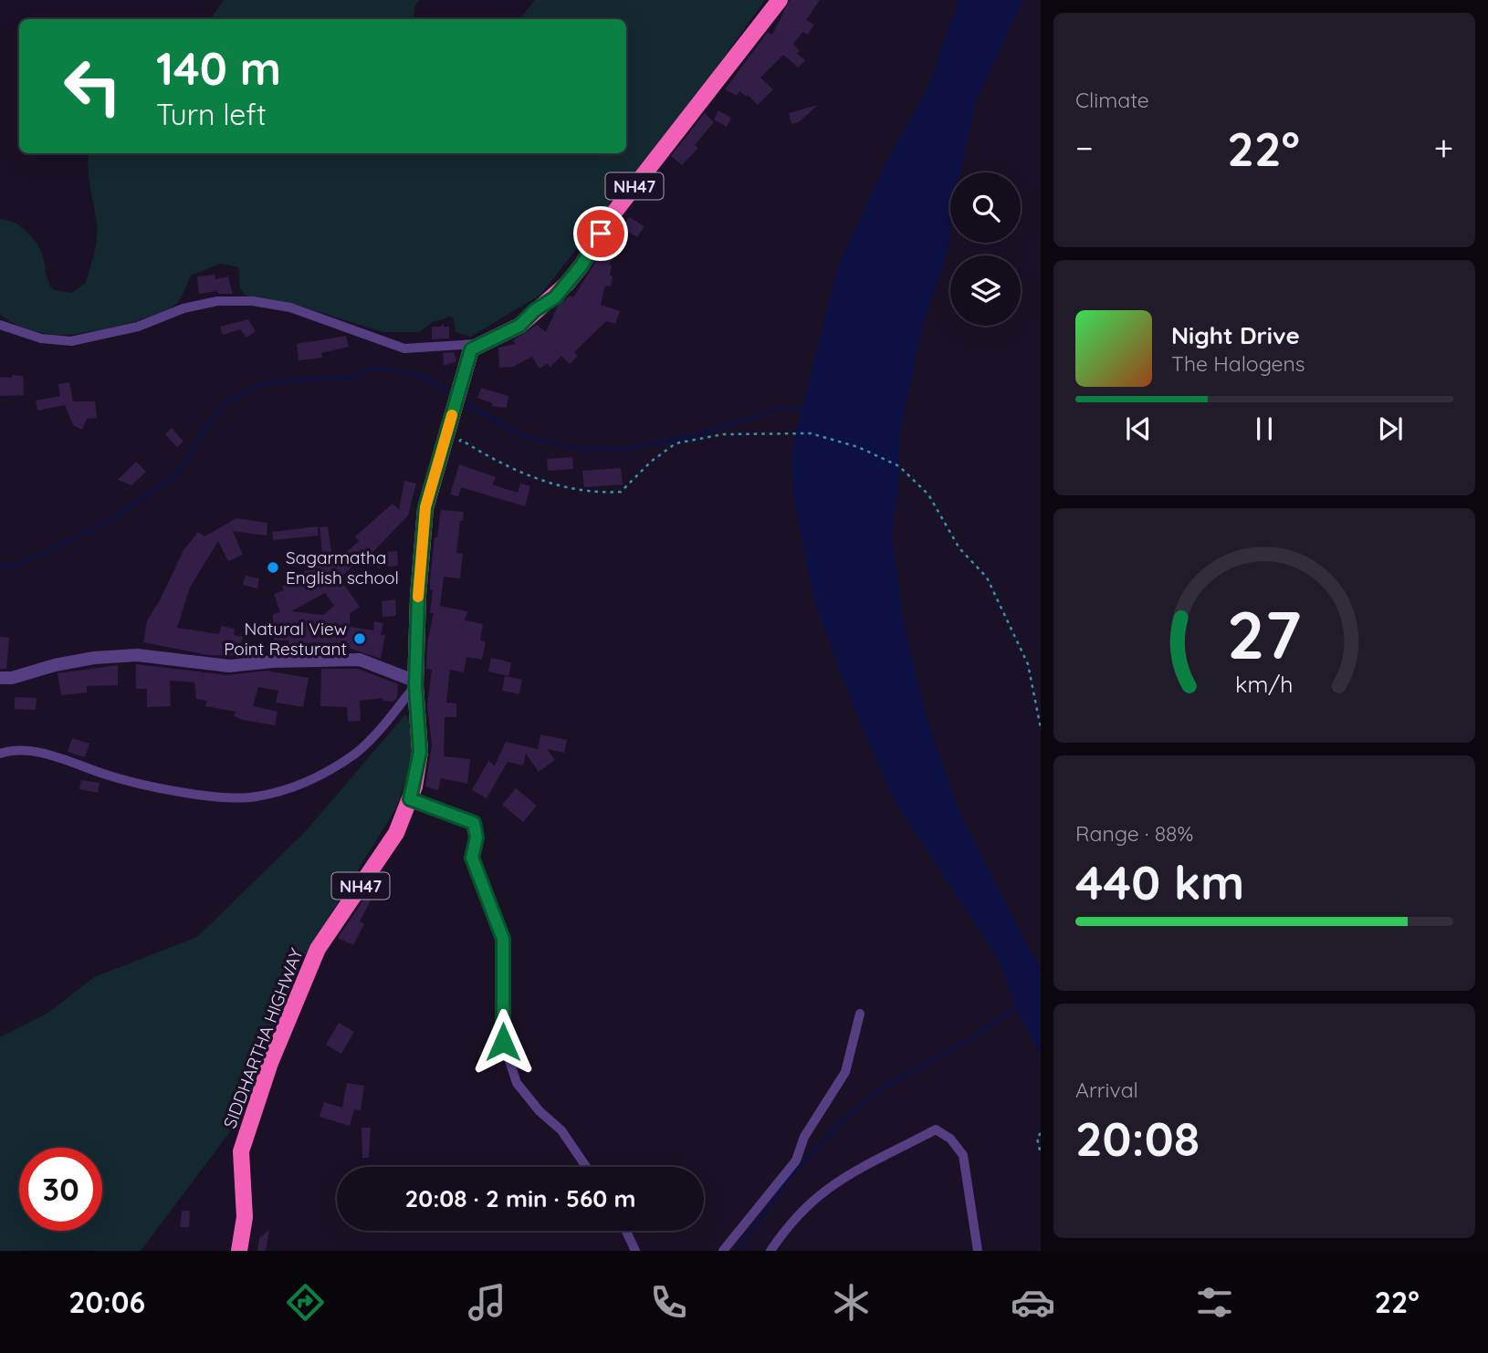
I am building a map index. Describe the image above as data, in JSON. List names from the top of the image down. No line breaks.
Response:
{"streets":{"highway":["NH47","SIDDHARTHA HIGHWAY"]},"crossings":[["NH47","SIDDHARTHA HIGHWAY"]],"places":["Sagarmatha English school","Natural View Point Resturant"],"page":{"tile":["Climate",["Range · 88%","440 km"],["Arrival","20:08"]],"turn":["140 m","Turn left"],"heat":["−","22°","+"],"song":["Night Drive","The Halogens"],"limit":"30","trip":"20:08 · 2 min · 560 m","tabs":["20:06","22°"],"gauge":["27","km/h"]}}
